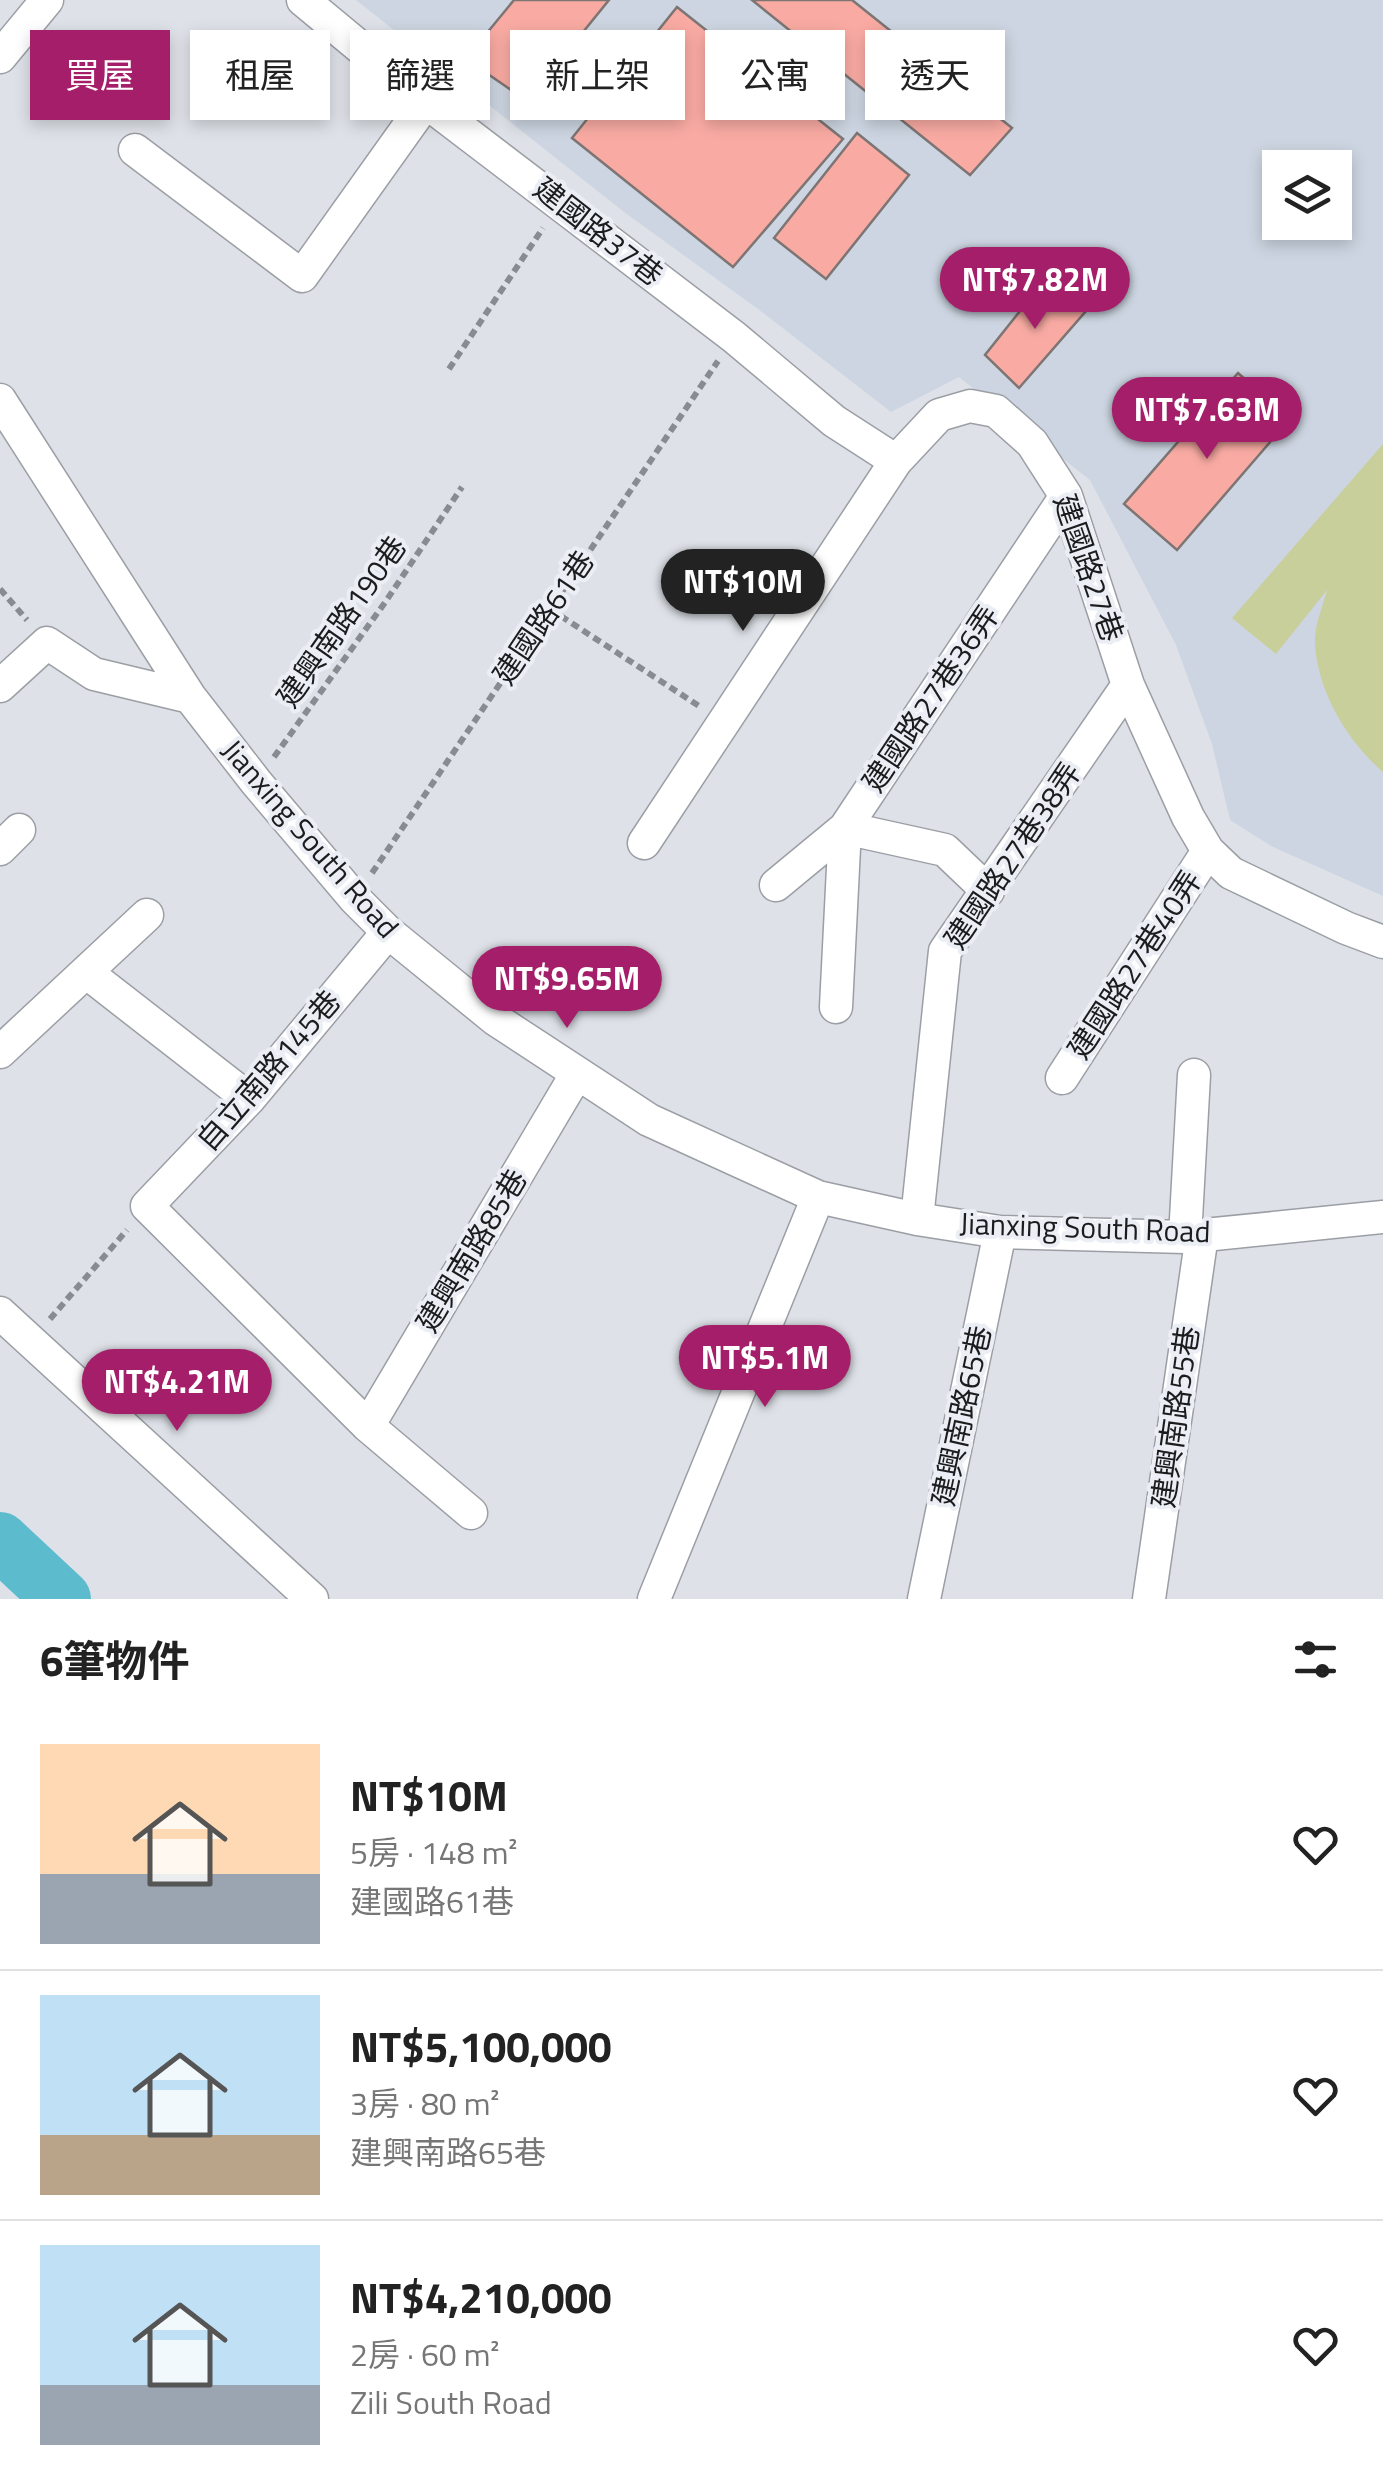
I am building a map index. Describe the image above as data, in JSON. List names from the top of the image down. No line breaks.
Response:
{"streets":{"street":["建國路37巷","建國路27巷","建國路27巷36弄","Jianxing South Road","建國路27巷38弄","建國路27巷40弄","自立南路145巷","建興南路85巷","建興南路65巷","建興南路55巷"],"path":["建國路61巷","建興南路190巷"]},"crossings":[["建國路37巷","建國路27巷"],["建國路37巷","建國路61巷"],["建國路27巷","建國路27巷36弄"],["建國路27巷","建國路27巷38弄"],["建國路27巷","建國路27巷40弄"],["建國路61巷","Jianxing South Road"],["建興南路190巷","Jianxing South Road"],["Jianxing South Road","建國路27巷38弄"],["Jianxing South Road","自立南路145巷"],["Jianxing South Road","建興南路85巷"],["Jianxing South Road","建興南路65巷"],["Jianxing South Road","建興南路55巷"]],"page":{"chip":["買屋","租屋","篩選","新上架","公寓","透天"],"price":["NT$7.82M","NT$7.63M","NT$10M","NT$9.65M","NT$5.1M","NT$4.21M"],"heading":"6筆物件","list":[{"name":"NT$10M","note":"5房 · 148 m² · 建國路61巷"},{"name":"NT$5,100,000","note":"3房 · 80 m² · 建興南路65巷"},{"name":"NT$4,210,000","note":"2房 · 60 m² · Zili South Road"}]}}
